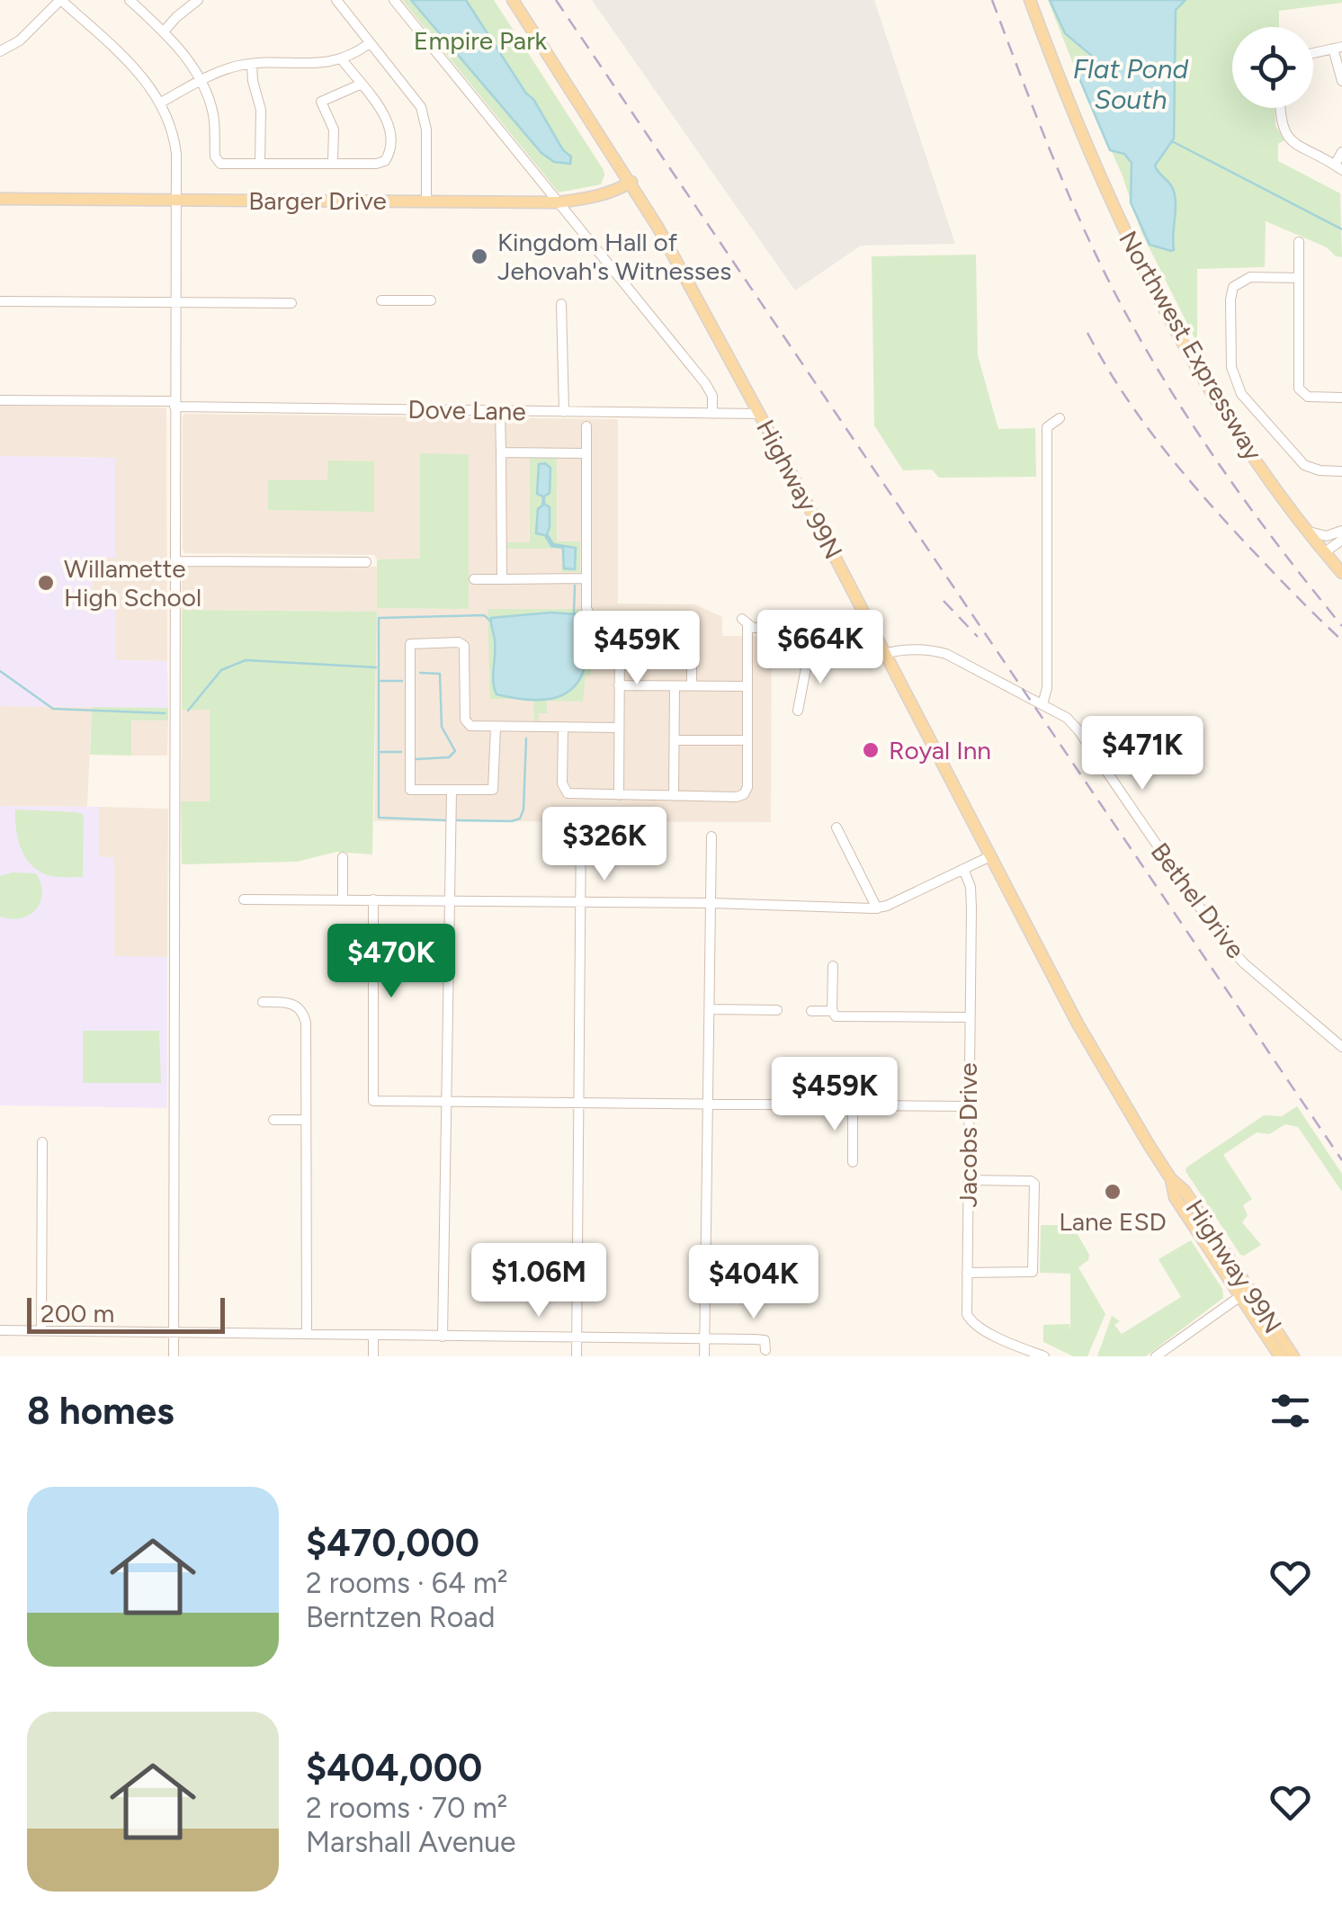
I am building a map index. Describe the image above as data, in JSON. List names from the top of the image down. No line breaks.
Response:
{"streets":{"main road":["Barger Drive","Northwest Expressway","Highway 99N"],"street":["Dove Lane","Bethel Drive","Jacobs Drive"]},"crossings":[["Barger Drive","Highway 99N"],["Dove Lane","Highway 99N"],["Highway 99N","Bethel Drive"]],"water":["Flat Pond South"],"parks":["Empire Park"],"places":["Kingdom Hall of Jehovah's Witnesses","Willamette High School","Royal Inn","Lane ESD"],"scale_bar":"200 m","page":{"price":["$664K","$459K","$471K","$326K","$470K","$459K","$1.06M","$404K"],"scale":"200 m","heading":"8 homes","list":[{"name":"$470,000","note":"2 rooms · 64 m² · Berntzen Road"},{"name":"$404,000","note":"2 rooms · 70 m² · Marshall Avenue"}]}}
